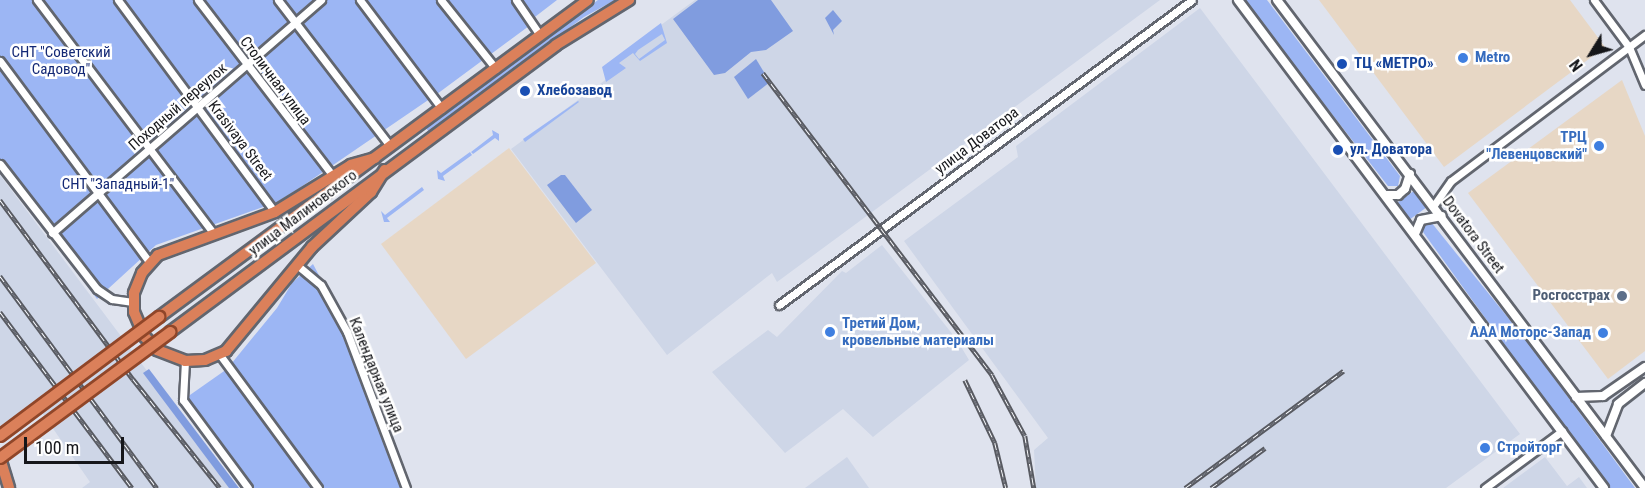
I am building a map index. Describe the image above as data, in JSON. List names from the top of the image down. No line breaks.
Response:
{"streets":{"highway":["улица Малиновского"],"street":["Столичная улица","Походный переулок","Krasivaya Street","улица Доватора","Dovatora Street","Календарная улица"]},"crossings":[["Столичная улица","Походный переулок"],["Походный переулок","Krasivaya Street"]],"parks":["СНТ \"Советский Садовод\"","СНТ \"Западный-1\""],"places":["Metro","ТЦ «МЕТРО»","Хлебозавод","ТРЦ \"Левенцовский\"","ул. Доватора","Росгосстрах","Третий Дом, кровельные материалы","ААА Моторс-Запад","Стройторг"],"scale_bar":"100 m","north":"bottom left"}
